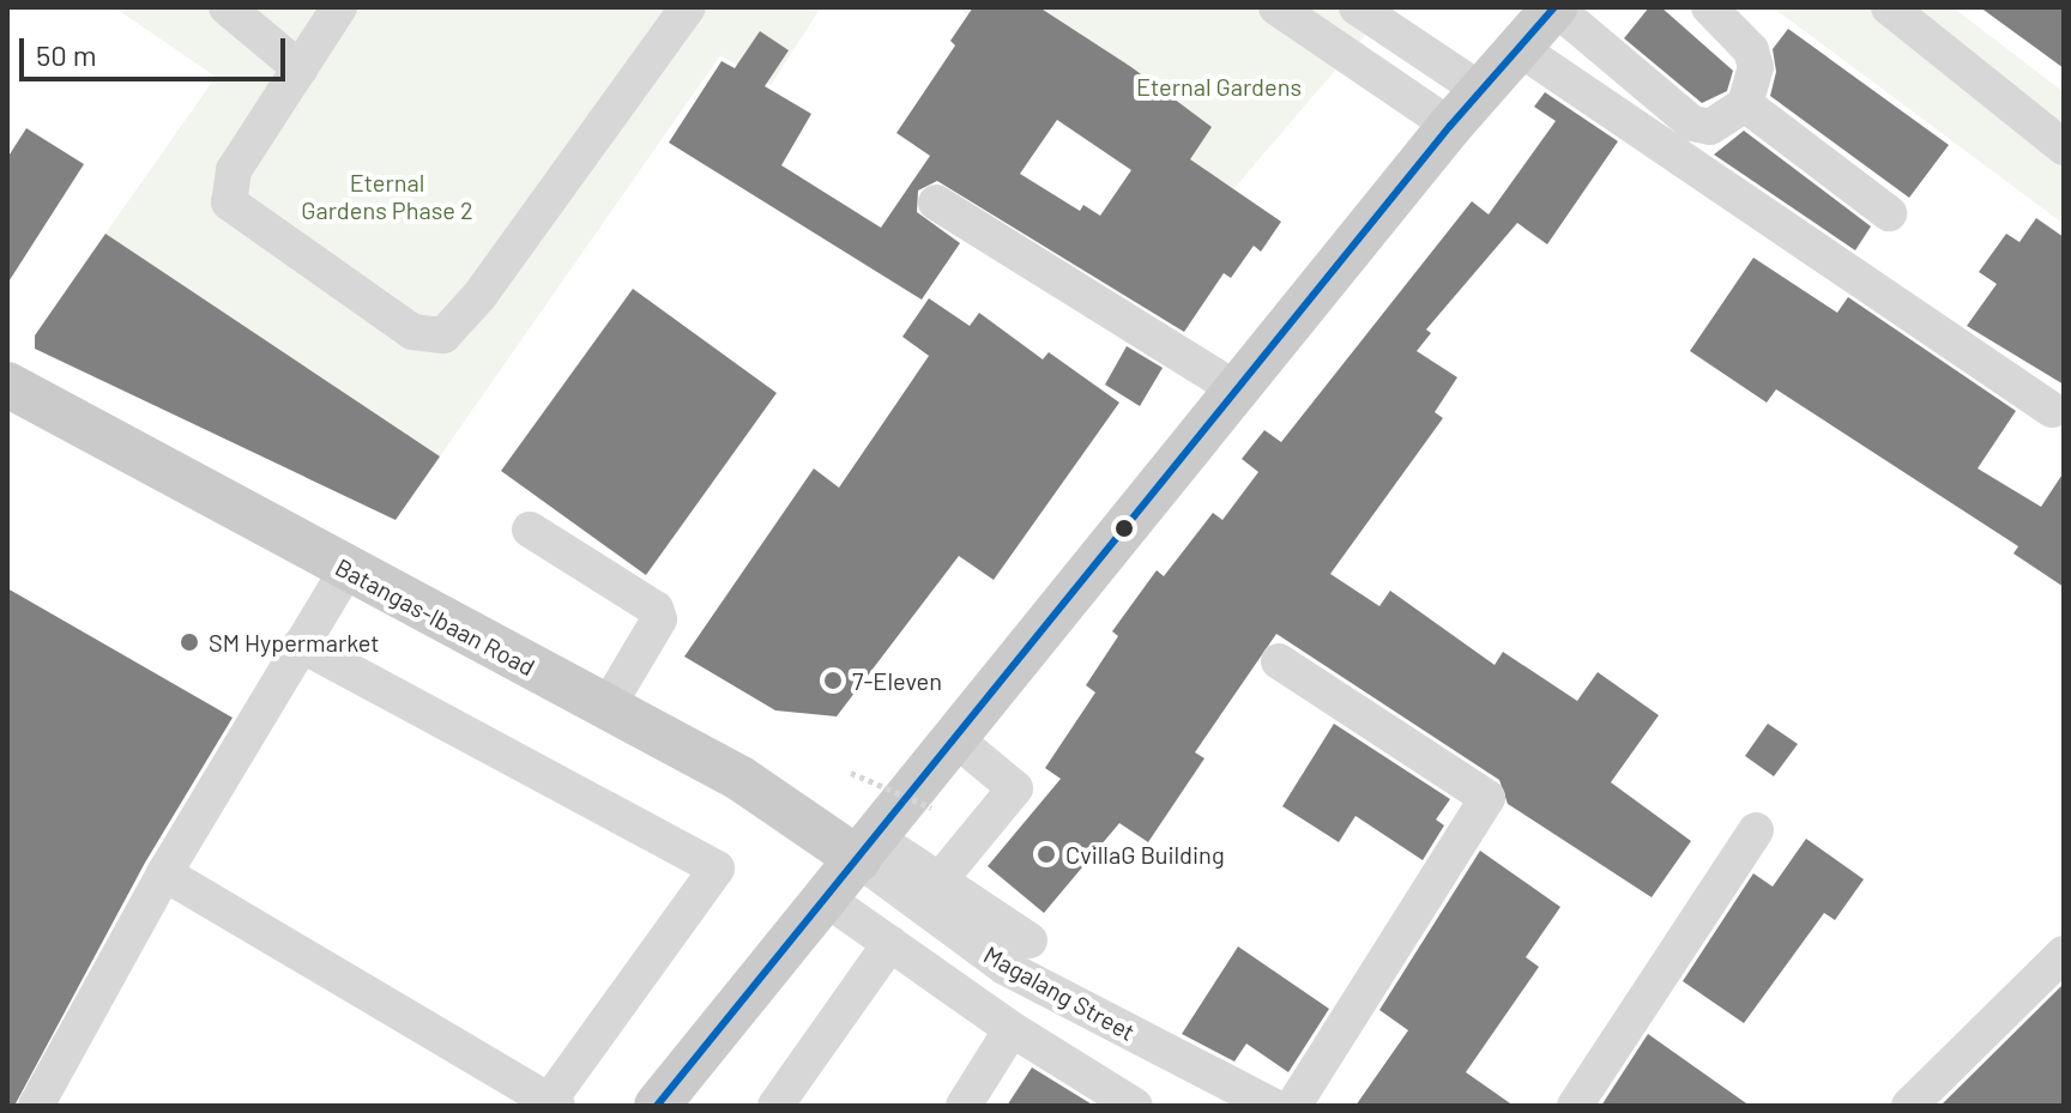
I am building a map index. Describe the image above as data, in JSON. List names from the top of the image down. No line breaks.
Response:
{"streets":{"main road":["Batangas-Ibaan Road"],"street":["Magalang Street"]},"crossings":[["Batangas-Ibaan Road","Magalang Street"]],"parks":["Eternal Gardens","Eternal Gardens Phase 2"],"places":["SM Hypermarket","7-Eleven","CvillaG Building"],"scale_bar":"50 m"}
